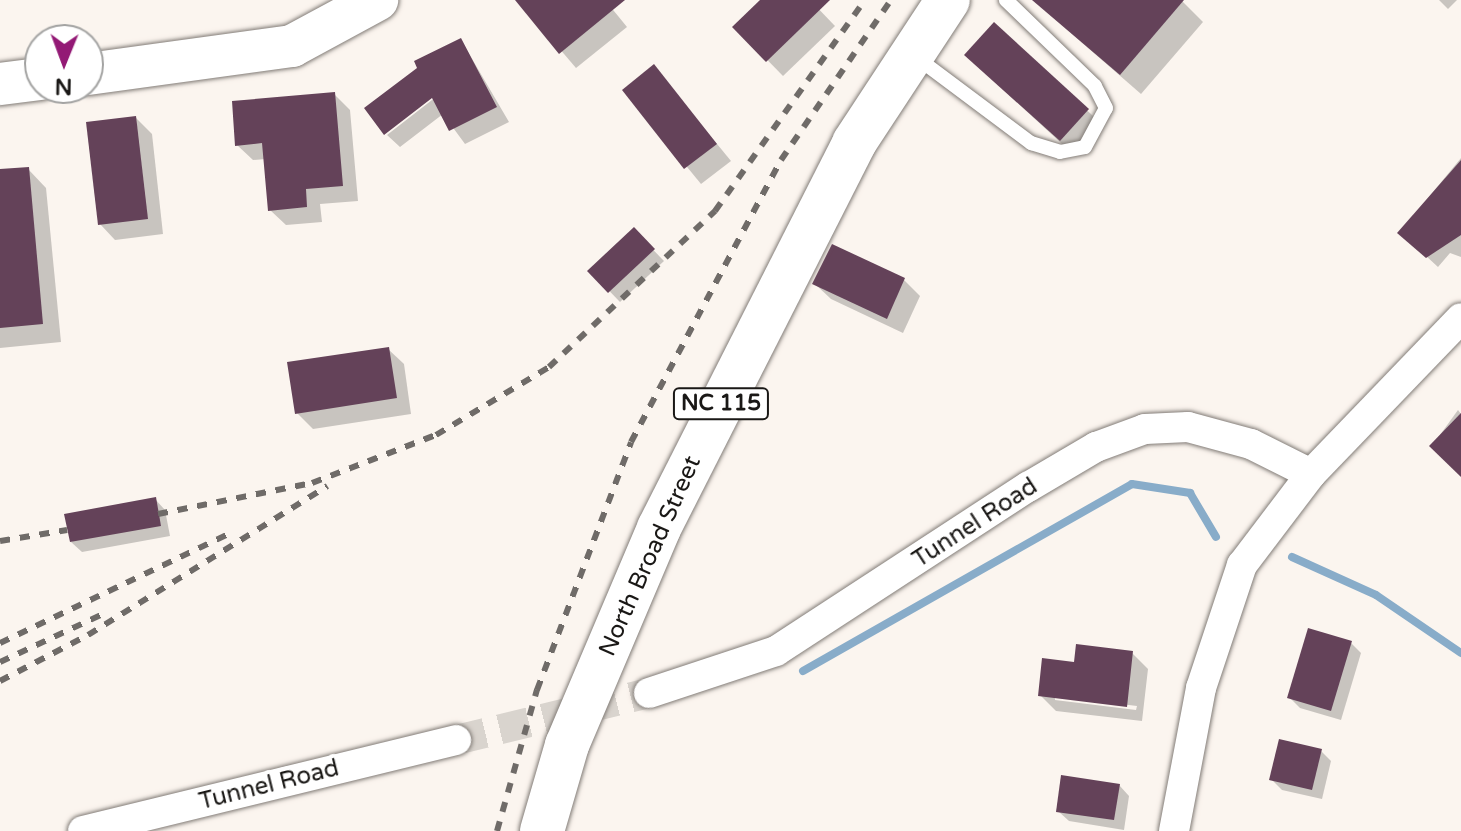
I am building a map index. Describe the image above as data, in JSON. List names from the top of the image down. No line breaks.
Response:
{"streets":{"main road":["NC 115","North Broad Street"],"street":["Tunnel Road"]},"north":"bottom"}
